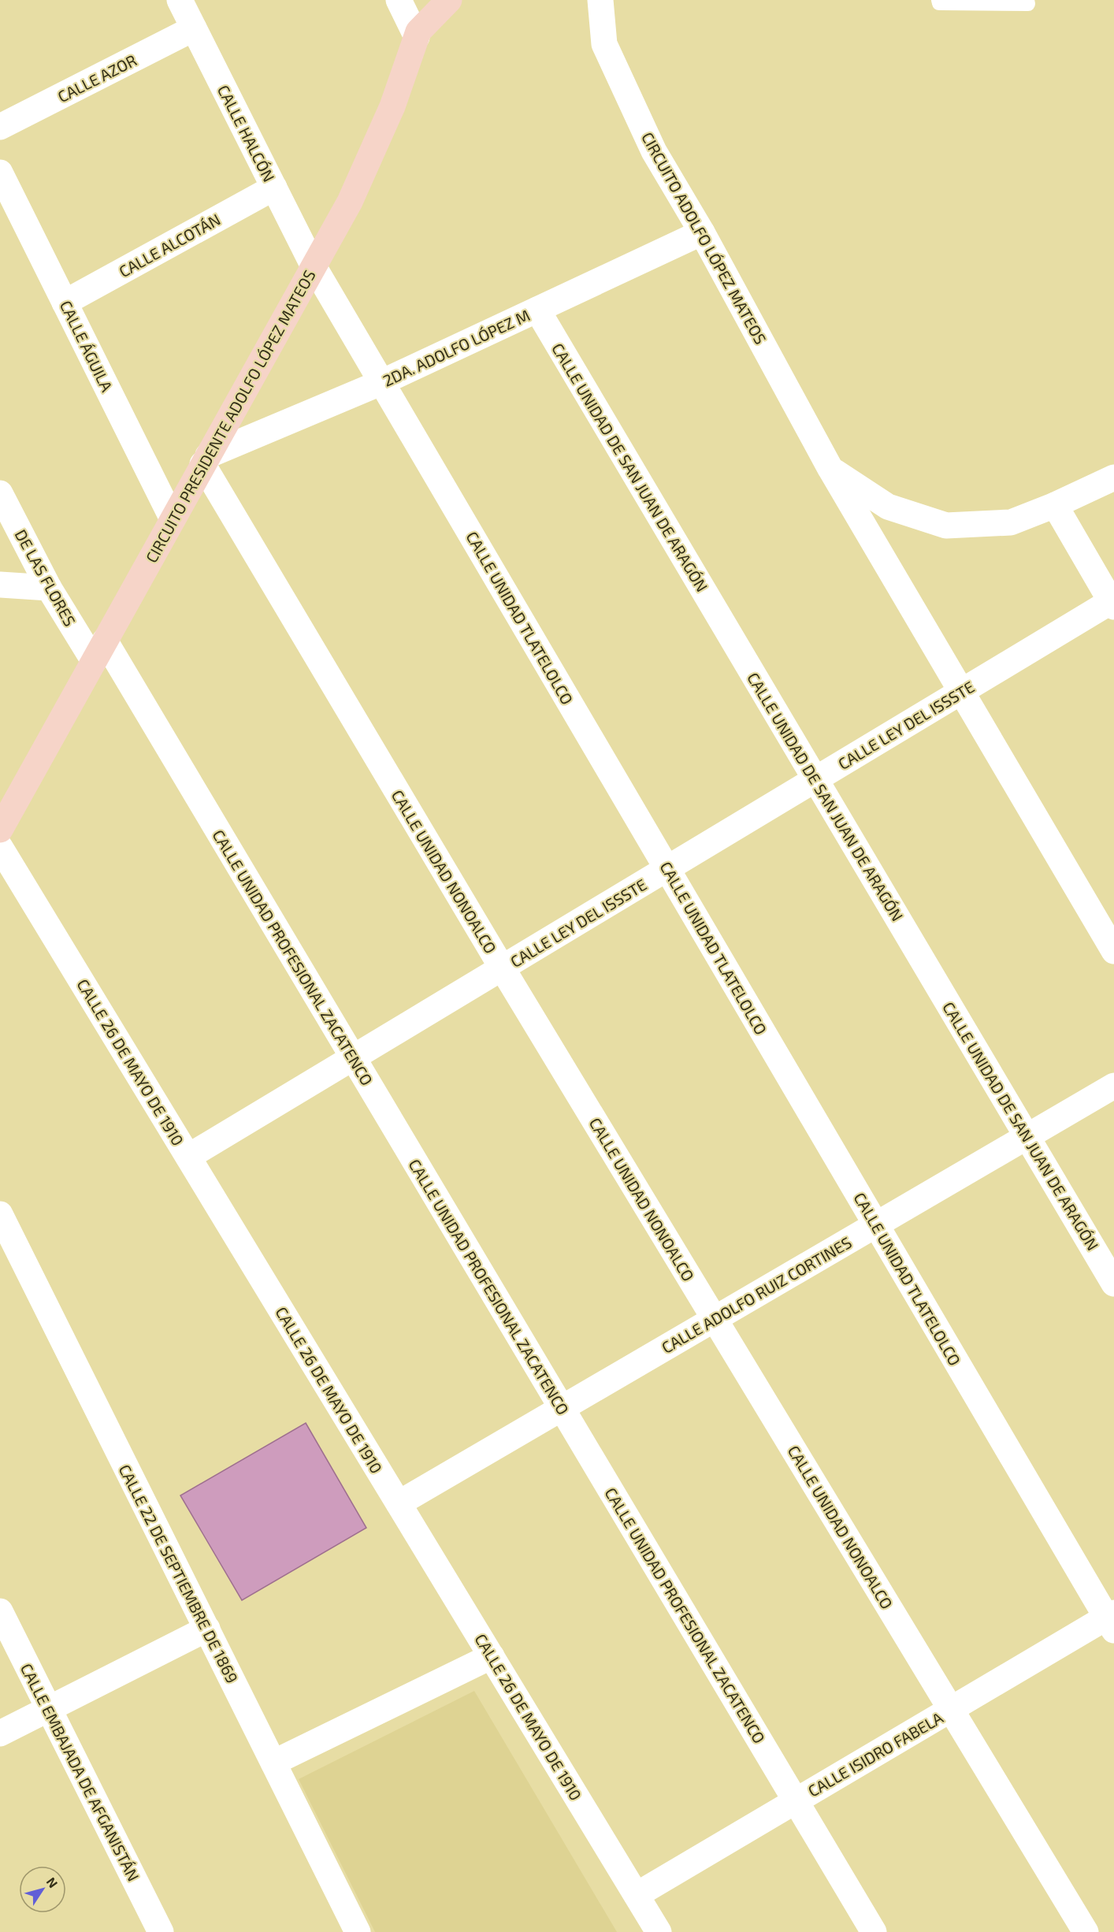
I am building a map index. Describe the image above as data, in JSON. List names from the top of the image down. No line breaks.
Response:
{"streets":{"street":["CALLE AZOR","CALLE HALCÓN","CIRCUITO ADOLFO LÓPEZ MATEOS","CALLE ALCOTÁN","CALLE ÁGUILA","2DA. ADOLFO LÓPEZ M","CIRCUITO PRESIDENTE ADOLFO LÓPEZ MATEOS","CALLE UNIDAD DE SAN JUAN DE ARAGÓN","DE LAS FLORES","CALLE UNIDAD TLATELOLCO","CALLE LEY DEL ISSSTE","CALLE UNIDAD NONOALCO","CALLE UNIDAD PROFESIONAL ZACATENCO","CALLE 26 DE MAYO DE 1910","CALLE ADOLFO RUIZ CORTINES","CALLE 22 DE SEPTIEMBRE DE 1869","CALLE ISIDRO FABELA","CALLE EMBAJADA DE AFGANISTÁN"]},"crossings":[["CALLE AZOR","CALLE HALCÓN"],["CALLE HALCÓN","CALLE ALCOTÁN"],["CALLE HALCÓN","CIRCUITO PRESIDENTE ADOLFO LÓPEZ MATEOS"],["CALLE HALCÓN","CALLE UNIDAD TLATELOLCO"],["CIRCUITO ADOLFO LÓPEZ MATEOS","2DA. ADOLFO LÓPEZ M"],["CIRCUITO ADOLFO LÓPEZ MATEOS","CALLE LEY DEL ISSSTE"],["CALLE ALCOTÁN","CALLE ÁGUILA"],["CALLE ÁGUILA","CIRCUITO PRESIDENTE ADOLFO LÓPEZ MATEOS"],["2DA. ADOLFO LÓPEZ M","CIRCUITO PRESIDENTE ADOLFO LÓPEZ MATEOS"],["2DA. ADOLFO LÓPEZ M","CALLE UNIDAD DE SAN JUAN DE ARAGÓN"],["2DA. ADOLFO LÓPEZ M","CALLE UNIDAD TLATELOLCO"],["2DA. ADOLFO LÓPEZ M","CALLE UNIDAD NONOALCO"],["CIRCUITO PRESIDENTE ADOLFO LÓPEZ MATEOS","DE LAS FLORES"],["CIRCUITO PRESIDENTE ADOLFO LÓPEZ MATEOS","CALLE UNIDAD TLATELOLCO"],["CIRCUITO PRESIDENTE ADOLFO LÓPEZ MATEOS","CALLE UNIDAD NONOALCO"],["CIRCUITO PRESIDENTE ADOLFO LÓPEZ MATEOS","CALLE UNIDAD PROFESIONAL ZACATENCO"],["CALLE UNIDAD DE SAN JUAN DE ARAGÓN","CALLE LEY DEL ISSSTE"],["CALLE UNIDAD DE SAN JUAN DE ARAGÓN","CALLE ADOLFO RUIZ CORTINES"],["DE LAS FLORES","CALLE UNIDAD PROFESIONAL ZACATENCO"],["CALLE UNIDAD TLATELOLCO","CALLE LEY DEL ISSSTE"],["CALLE UNIDAD TLATELOLCO","CALLE ADOLFO RUIZ CORTINES"],["CALLE UNIDAD TLATELOLCO","CALLE ISIDRO FABELA"],["CALLE LEY DEL ISSSTE","CALLE UNIDAD NONOALCO"],["CALLE LEY DEL ISSSTE","CALLE UNIDAD PROFESIONAL ZACATENCO"],["CALLE LEY DEL ISSSTE","CALLE 26 DE MAYO DE 1910"],["CALLE UNIDAD NONOALCO","CALLE ADOLFO RUIZ CORTINES"],["CALLE UNIDAD NONOALCO","CALLE ISIDRO FABELA"],["CALLE UNIDAD PROFESIONAL ZACATENCO","CALLE ADOLFO RUIZ CORTINES"],["CALLE UNIDAD PROFESIONAL ZACATENCO","CALLE ISIDRO FABELA"],["CALLE 26 DE MAYO DE 1910","CALLE ADOLFO RUIZ CORTINES"],["CALLE 26 DE MAYO DE 1910","CALLE ISIDRO FABELA"]],"north":"top right"}
